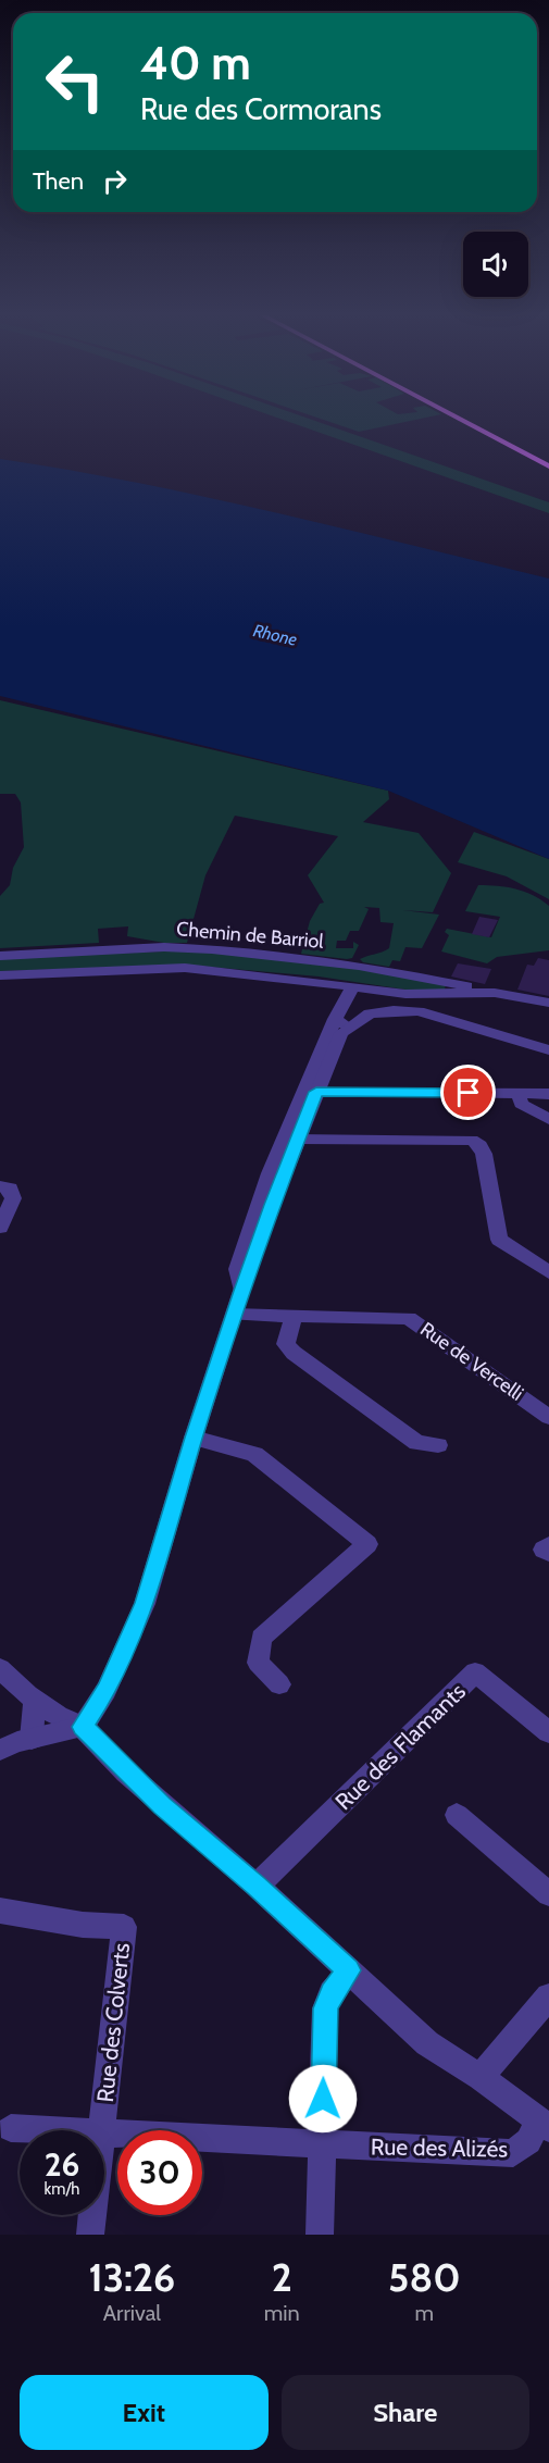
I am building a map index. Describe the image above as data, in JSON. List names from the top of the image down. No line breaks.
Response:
{"streets":{"street":["Chemin de Barriol","Rue de Vercelli","Rue des Flamants","Rue des Colverts","Rue des Alizés"]},"water":["Rhone"],"page":{"turn":["40 m","Rue des Cormorans"],"then":"Then","speed":"26 km/h","limit":"30","eta":["13:26","Arrival","2","min","580","m"],"buttons":["Exit","Share"]}}
